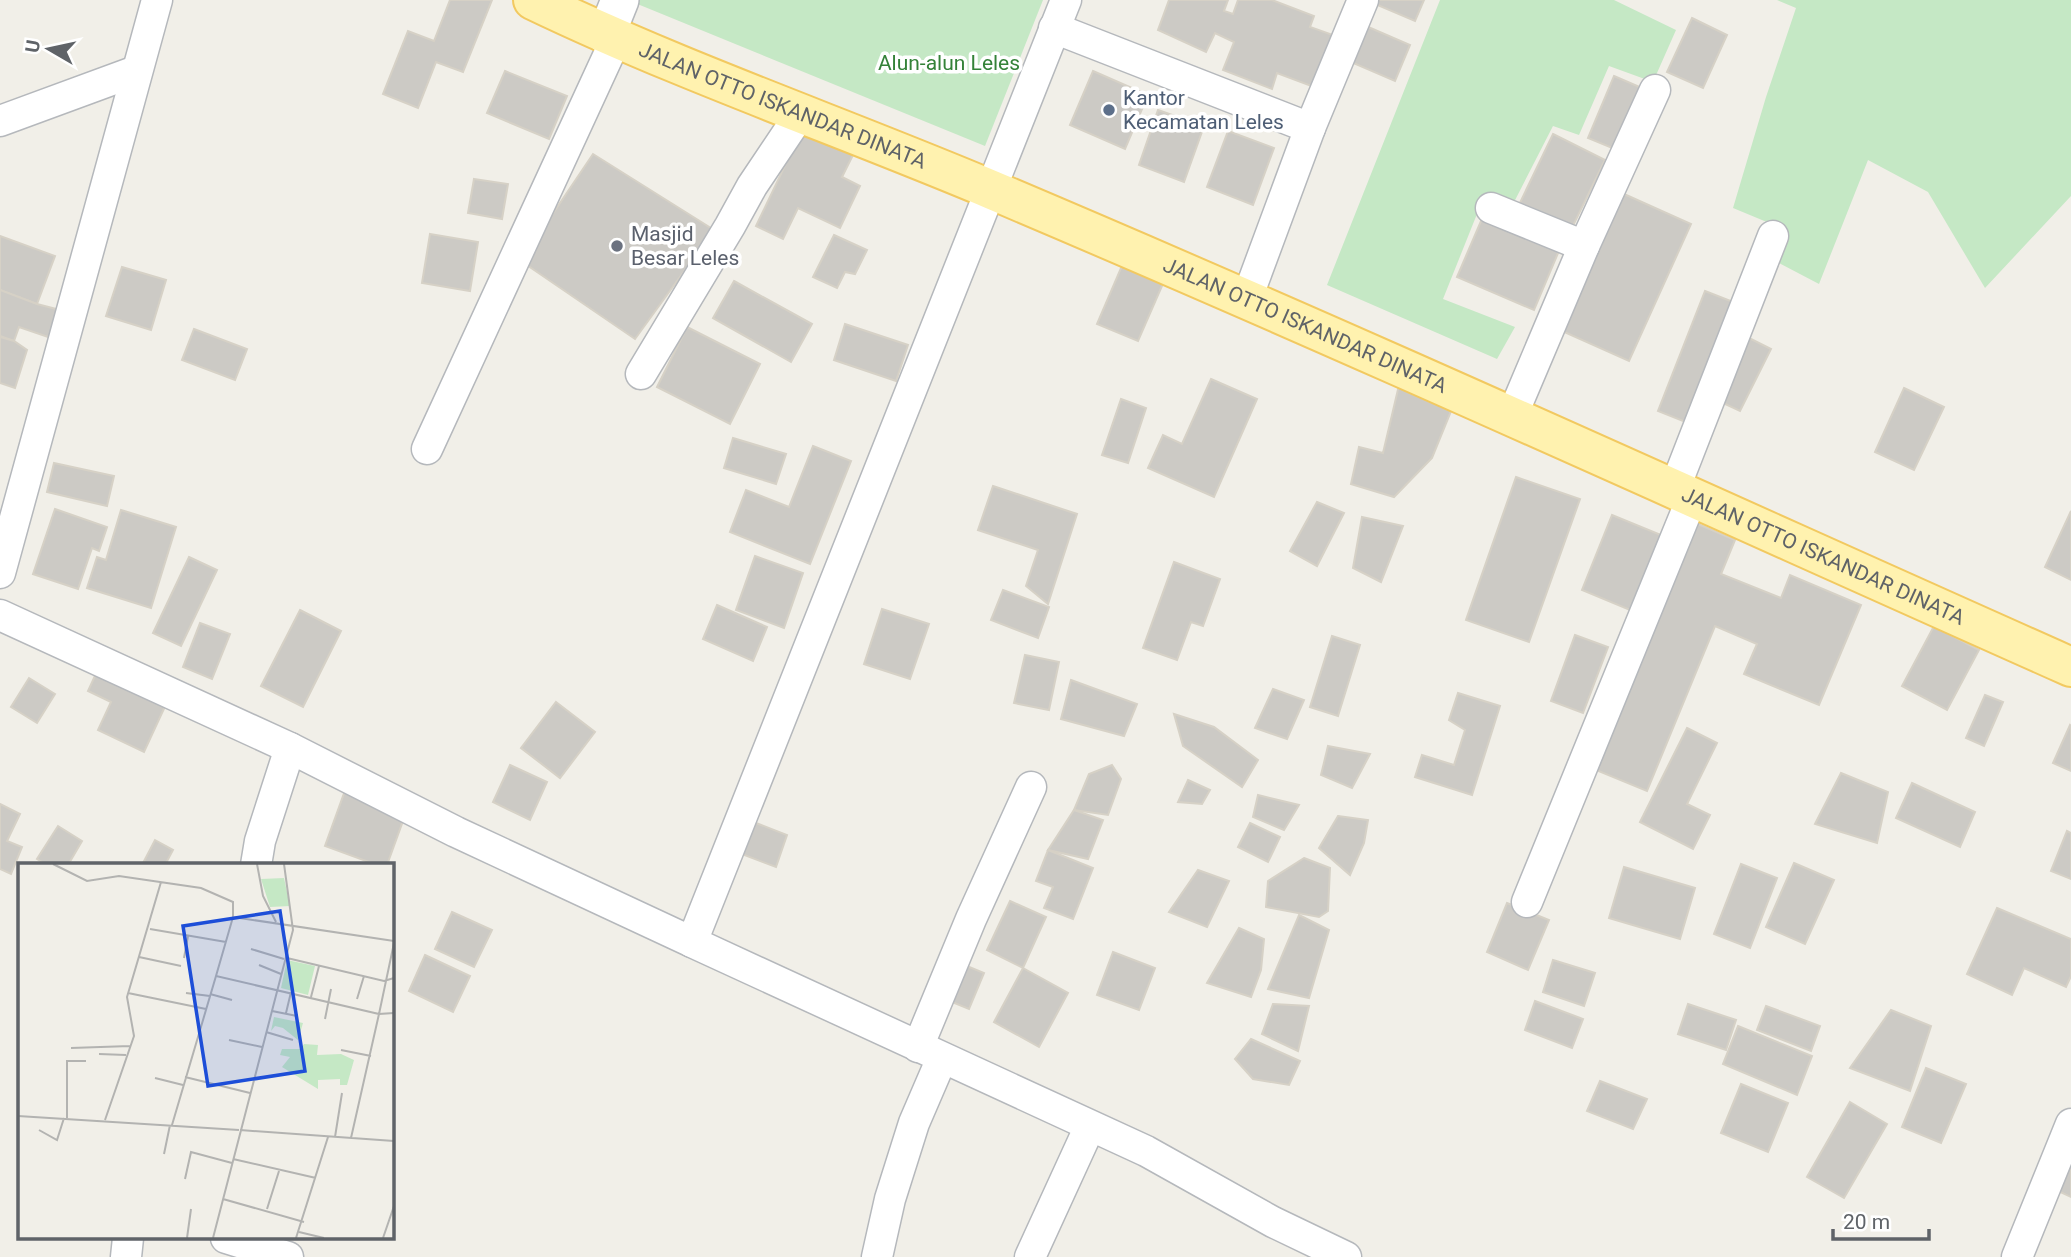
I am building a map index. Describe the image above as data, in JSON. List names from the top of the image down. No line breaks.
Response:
{"streets":{"main road":["JALAN OTTO ISKANDAR DINATA"]},"parks":["Alun-alun Leles"],"places":["Kantor Kecamatan Leles","Masjid Besar Leles"],"scale_bar":"20 m","north":"left"}
